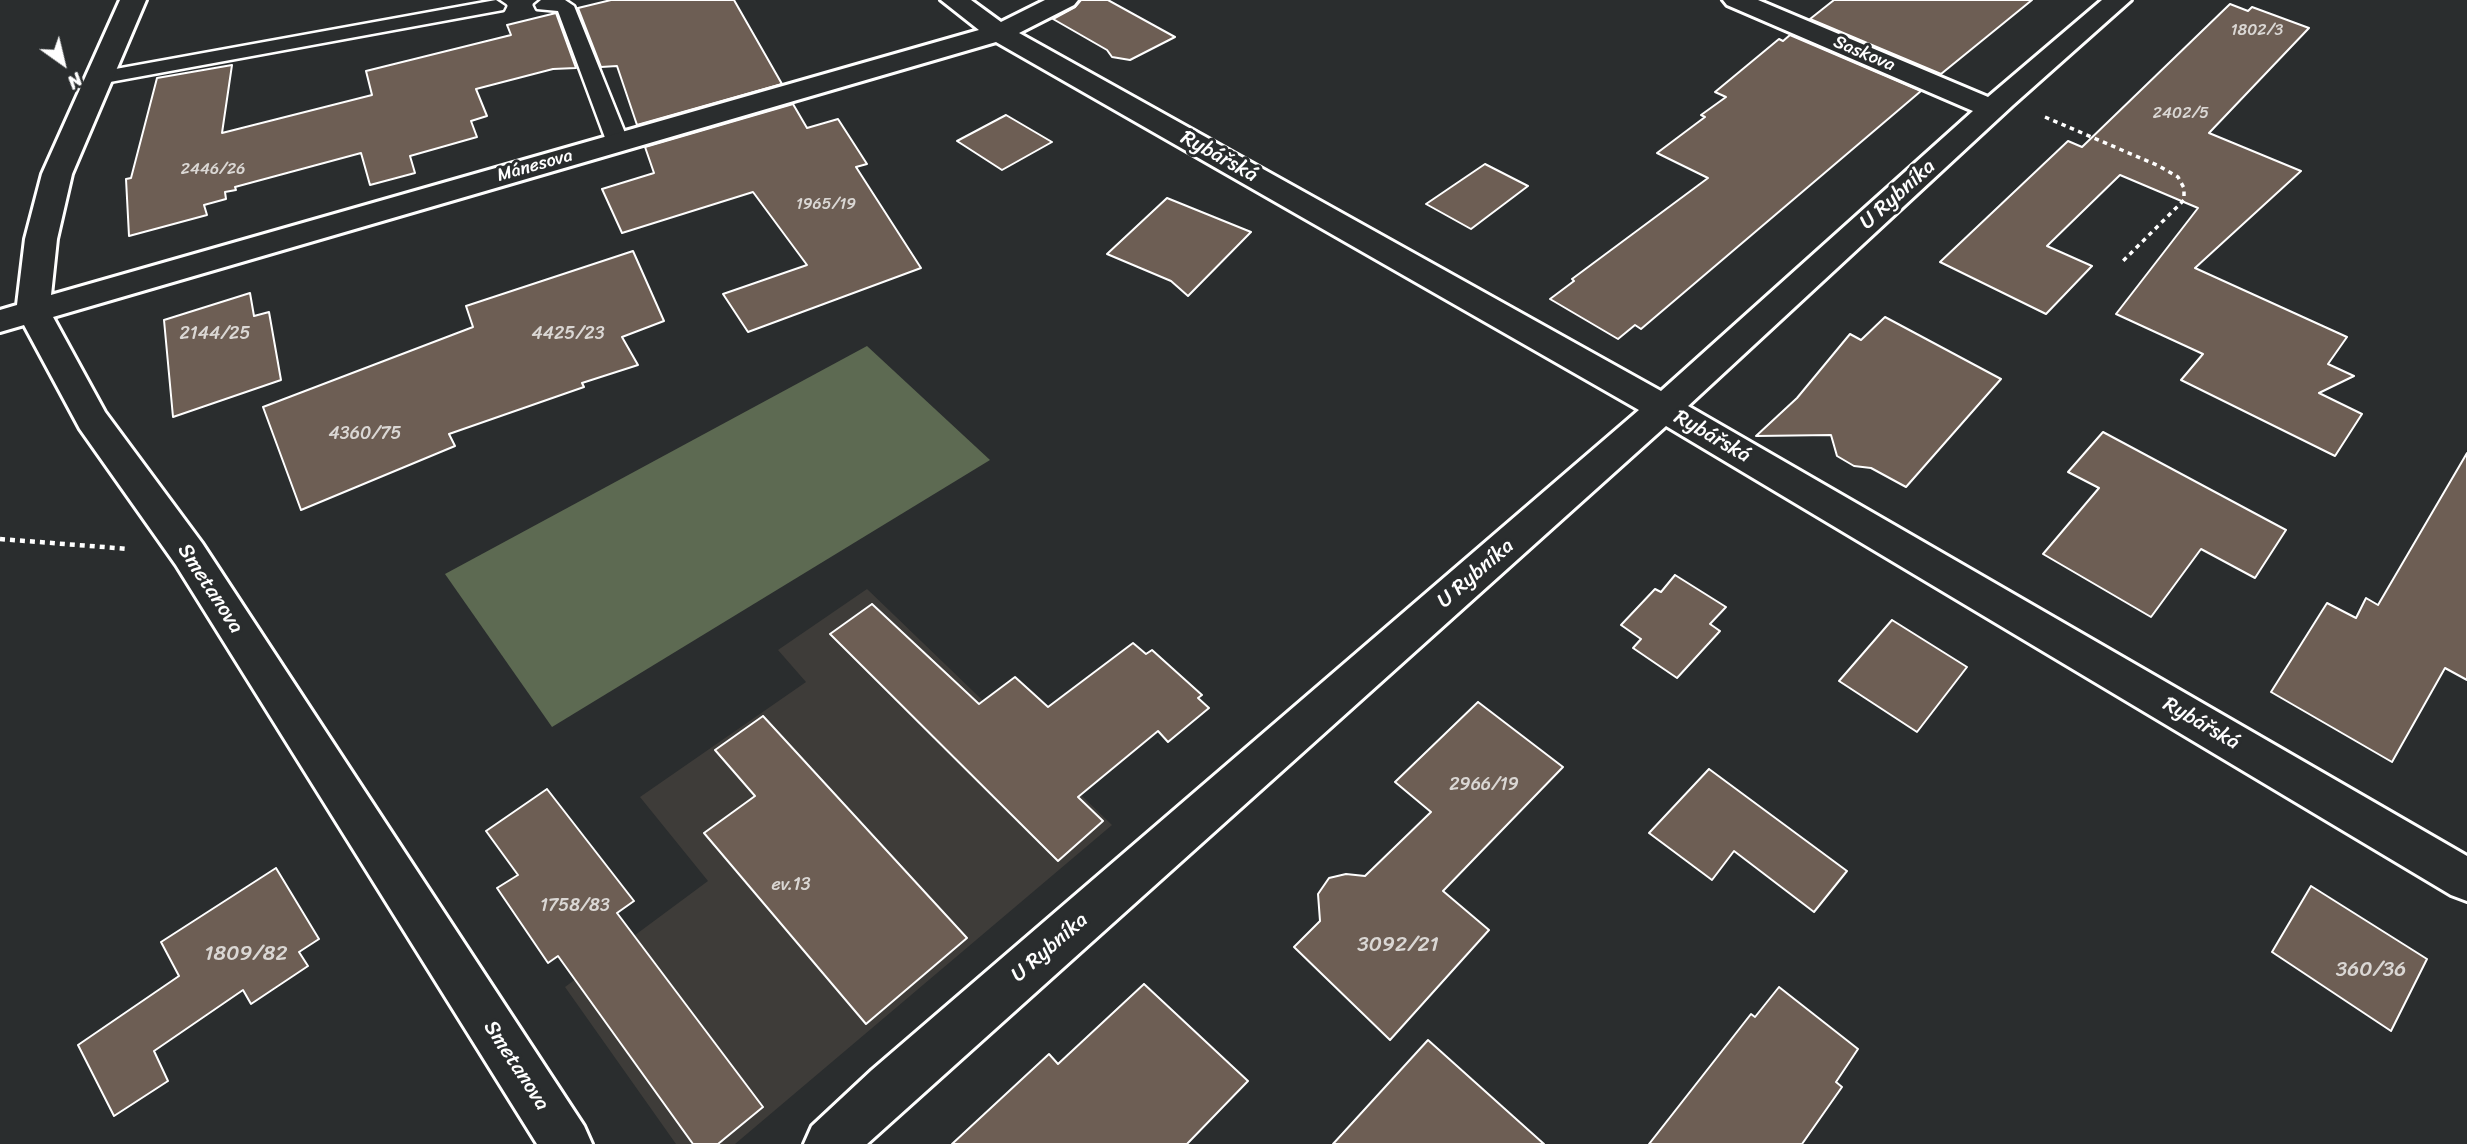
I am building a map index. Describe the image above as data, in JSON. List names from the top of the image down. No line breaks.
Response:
{"streets":{"street":["Saskova","Rybářská","Mánesova","U Rybníka","Smetanova"]},"crossings":[["Saskova","U Rybníka"],["Rybářská","Mánesova"],["Rybářská","U Rybníka"],["Mánesova","Smetanova"]],"house_numbers":["1802/3","2402/5","2446/26","1965/19","2144/25","4425/23","4360/75","2966/19","ev.13","1758/83","3092/21","1809/82","360/36"],"north":"bottom right"}
